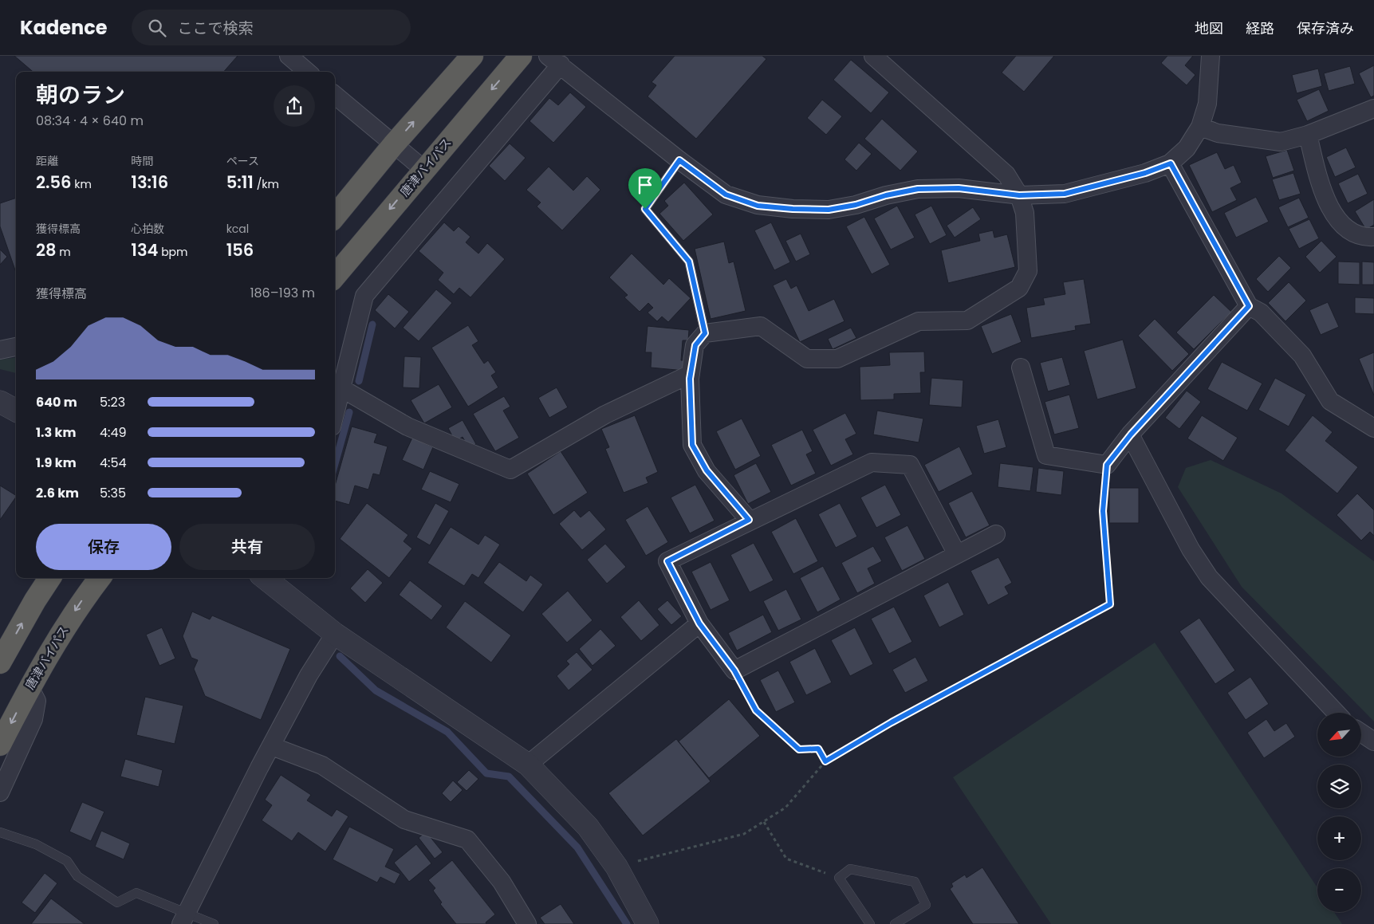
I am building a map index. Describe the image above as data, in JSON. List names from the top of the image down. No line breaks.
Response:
{"streets":{"highway":["唐津バイパス"]},"north":"bottom left","page":{"header":"Kadence","search":"ここで検索","nav":["地図","経路","保存済み"],"heading":["朝のラン","08:34 · 4 × 640 m"],"stats":[["距離","2.56 km"],["時間","13:16"],["ペース","5:11 /km"],["獲得標高","28 m"],["心拍数","134 bpm"],["kcal","156"]],"chart":["獲得標高","186–193 m"],"list":[{"name":"640 m","note":"5:23"},{"name":"1.3 km","note":"4:49"},{"name":"1.9 km","note":"4:54"},{"name":"2.6 km","note":"5:35"}],"buttons":["保存","共有"],"map_buttons":["+","−"]}}
